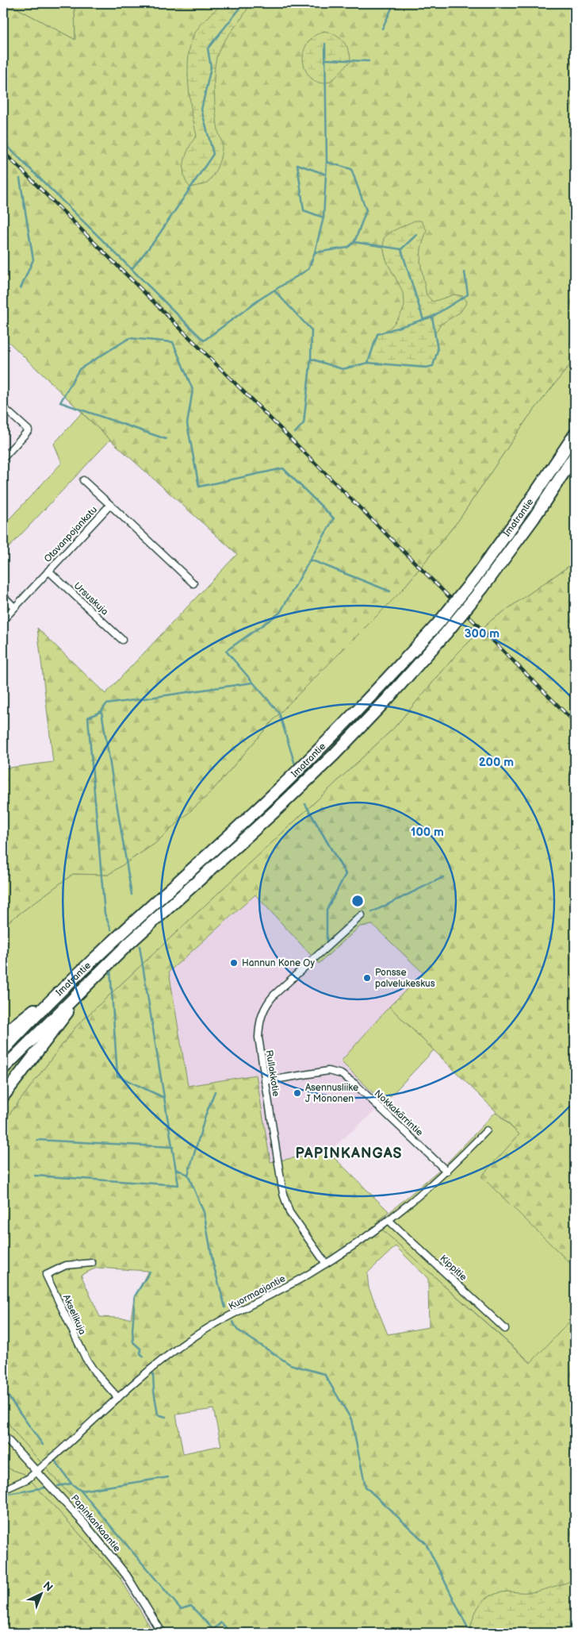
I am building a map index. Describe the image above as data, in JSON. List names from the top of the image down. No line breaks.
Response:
{"streets":{"highway":["Imatrantie"],"street":["Otavanpojankatu","Ursuskuja","Rullakkotie","Nokkakärrintie","Kippitie","Kuormaajantie","Akselikuja","Papinkankaantie"]},"crossings":[["Otavanpojankatu","Ursuskuja"],["Rullakkotie","Nokkakärrintie"],["Rullakkotie","Kuormaajantie"],["Nokkakärrintie","Kuormaajantie"],["Kippitie","Kuormaajantie"],["Kuormaajantie","Akselikuja"],["Kuormaajantie","Papinkankaantie"]],"districts":["PAPINKANGAS"],"places":["Hannun Kone Oy","Ponsse palvelukeskus","Asennusliike J Mononen"],"north":"top right","rings":["300 m","200 m","100 m"]}
